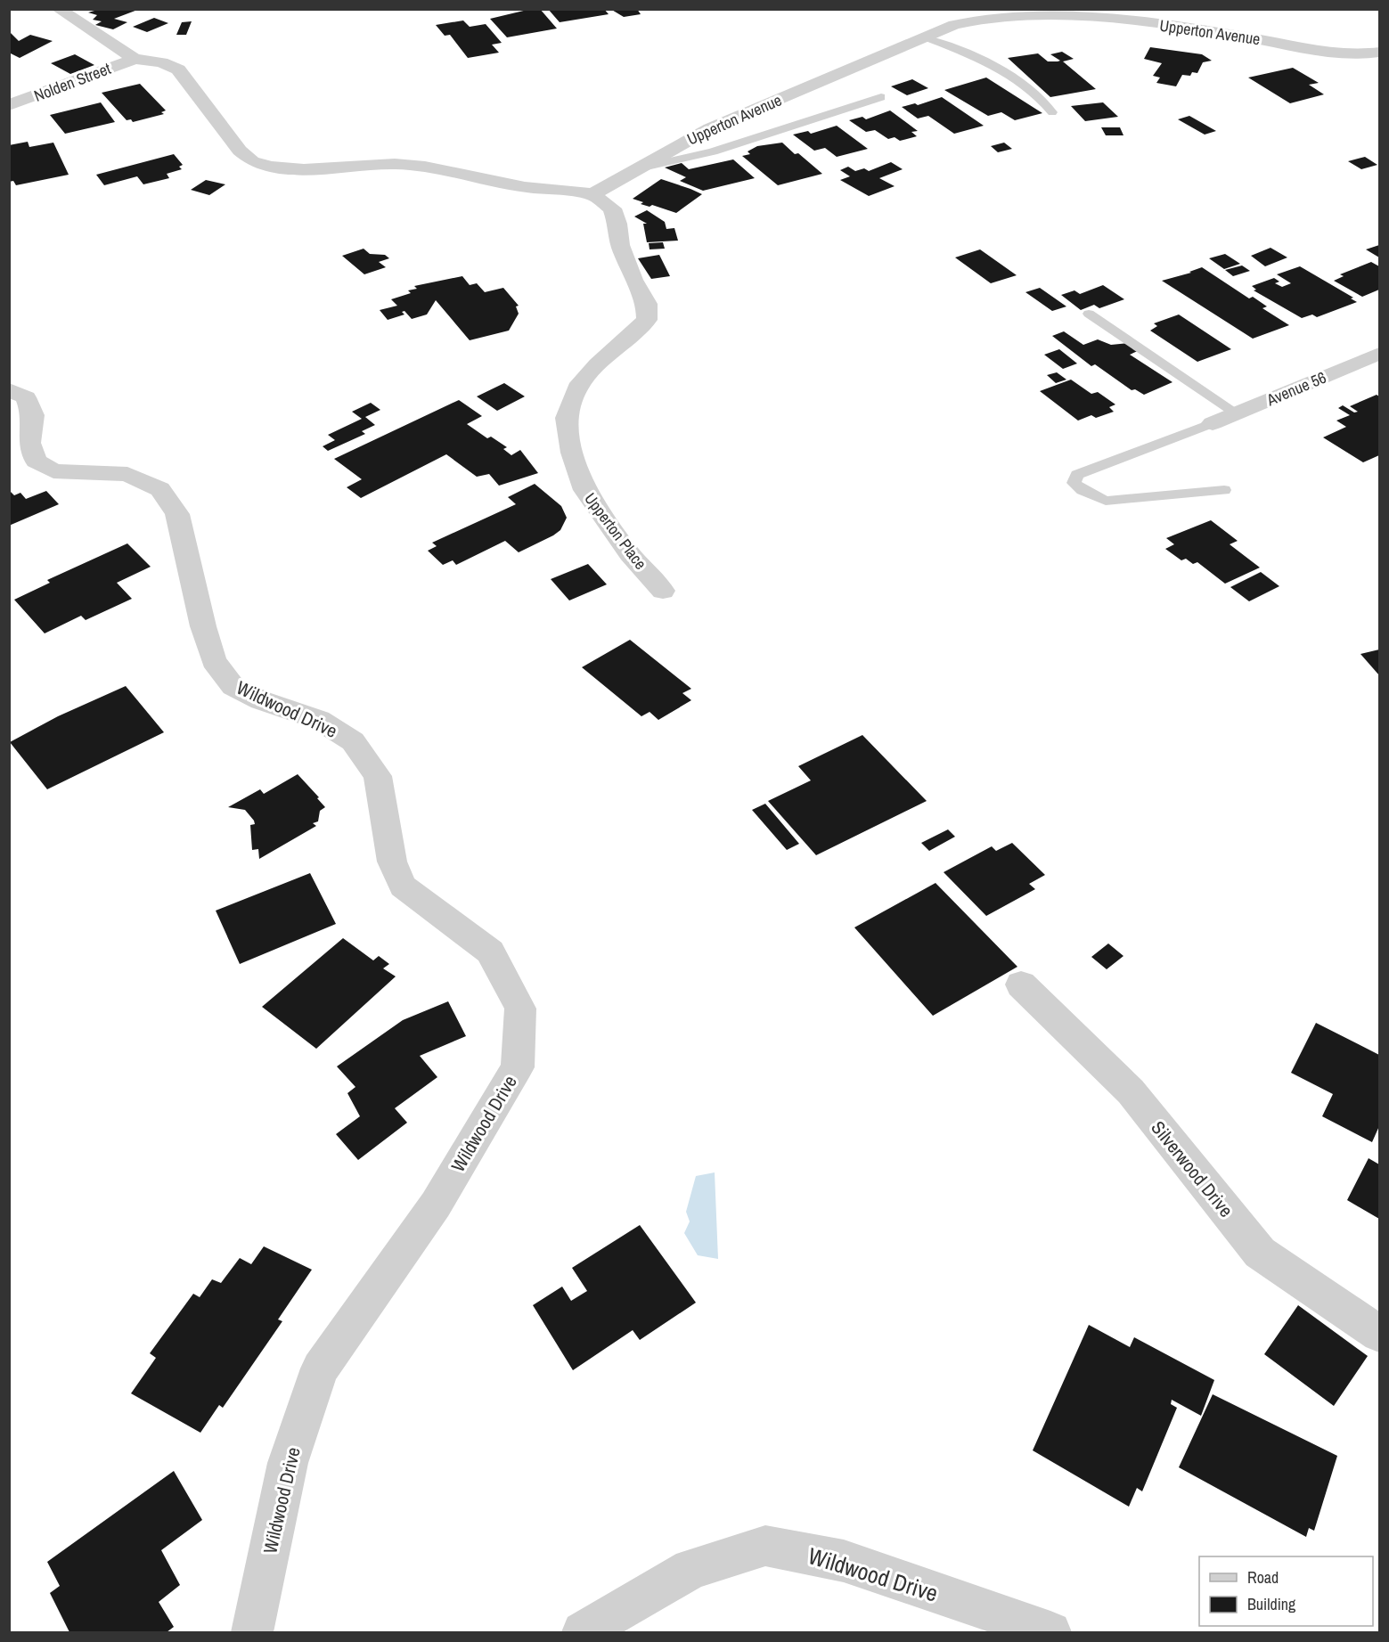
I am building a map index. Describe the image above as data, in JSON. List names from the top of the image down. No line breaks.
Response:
{"streets":{"street":["Upperton Avenue","Nolden Street","Avenue 56","Upperton Place","Wildwood Drive","Silverwood Drive"]},"crossings":[["Upperton Avenue","Upperton Place"]],"legend":["Road","Building"]}
